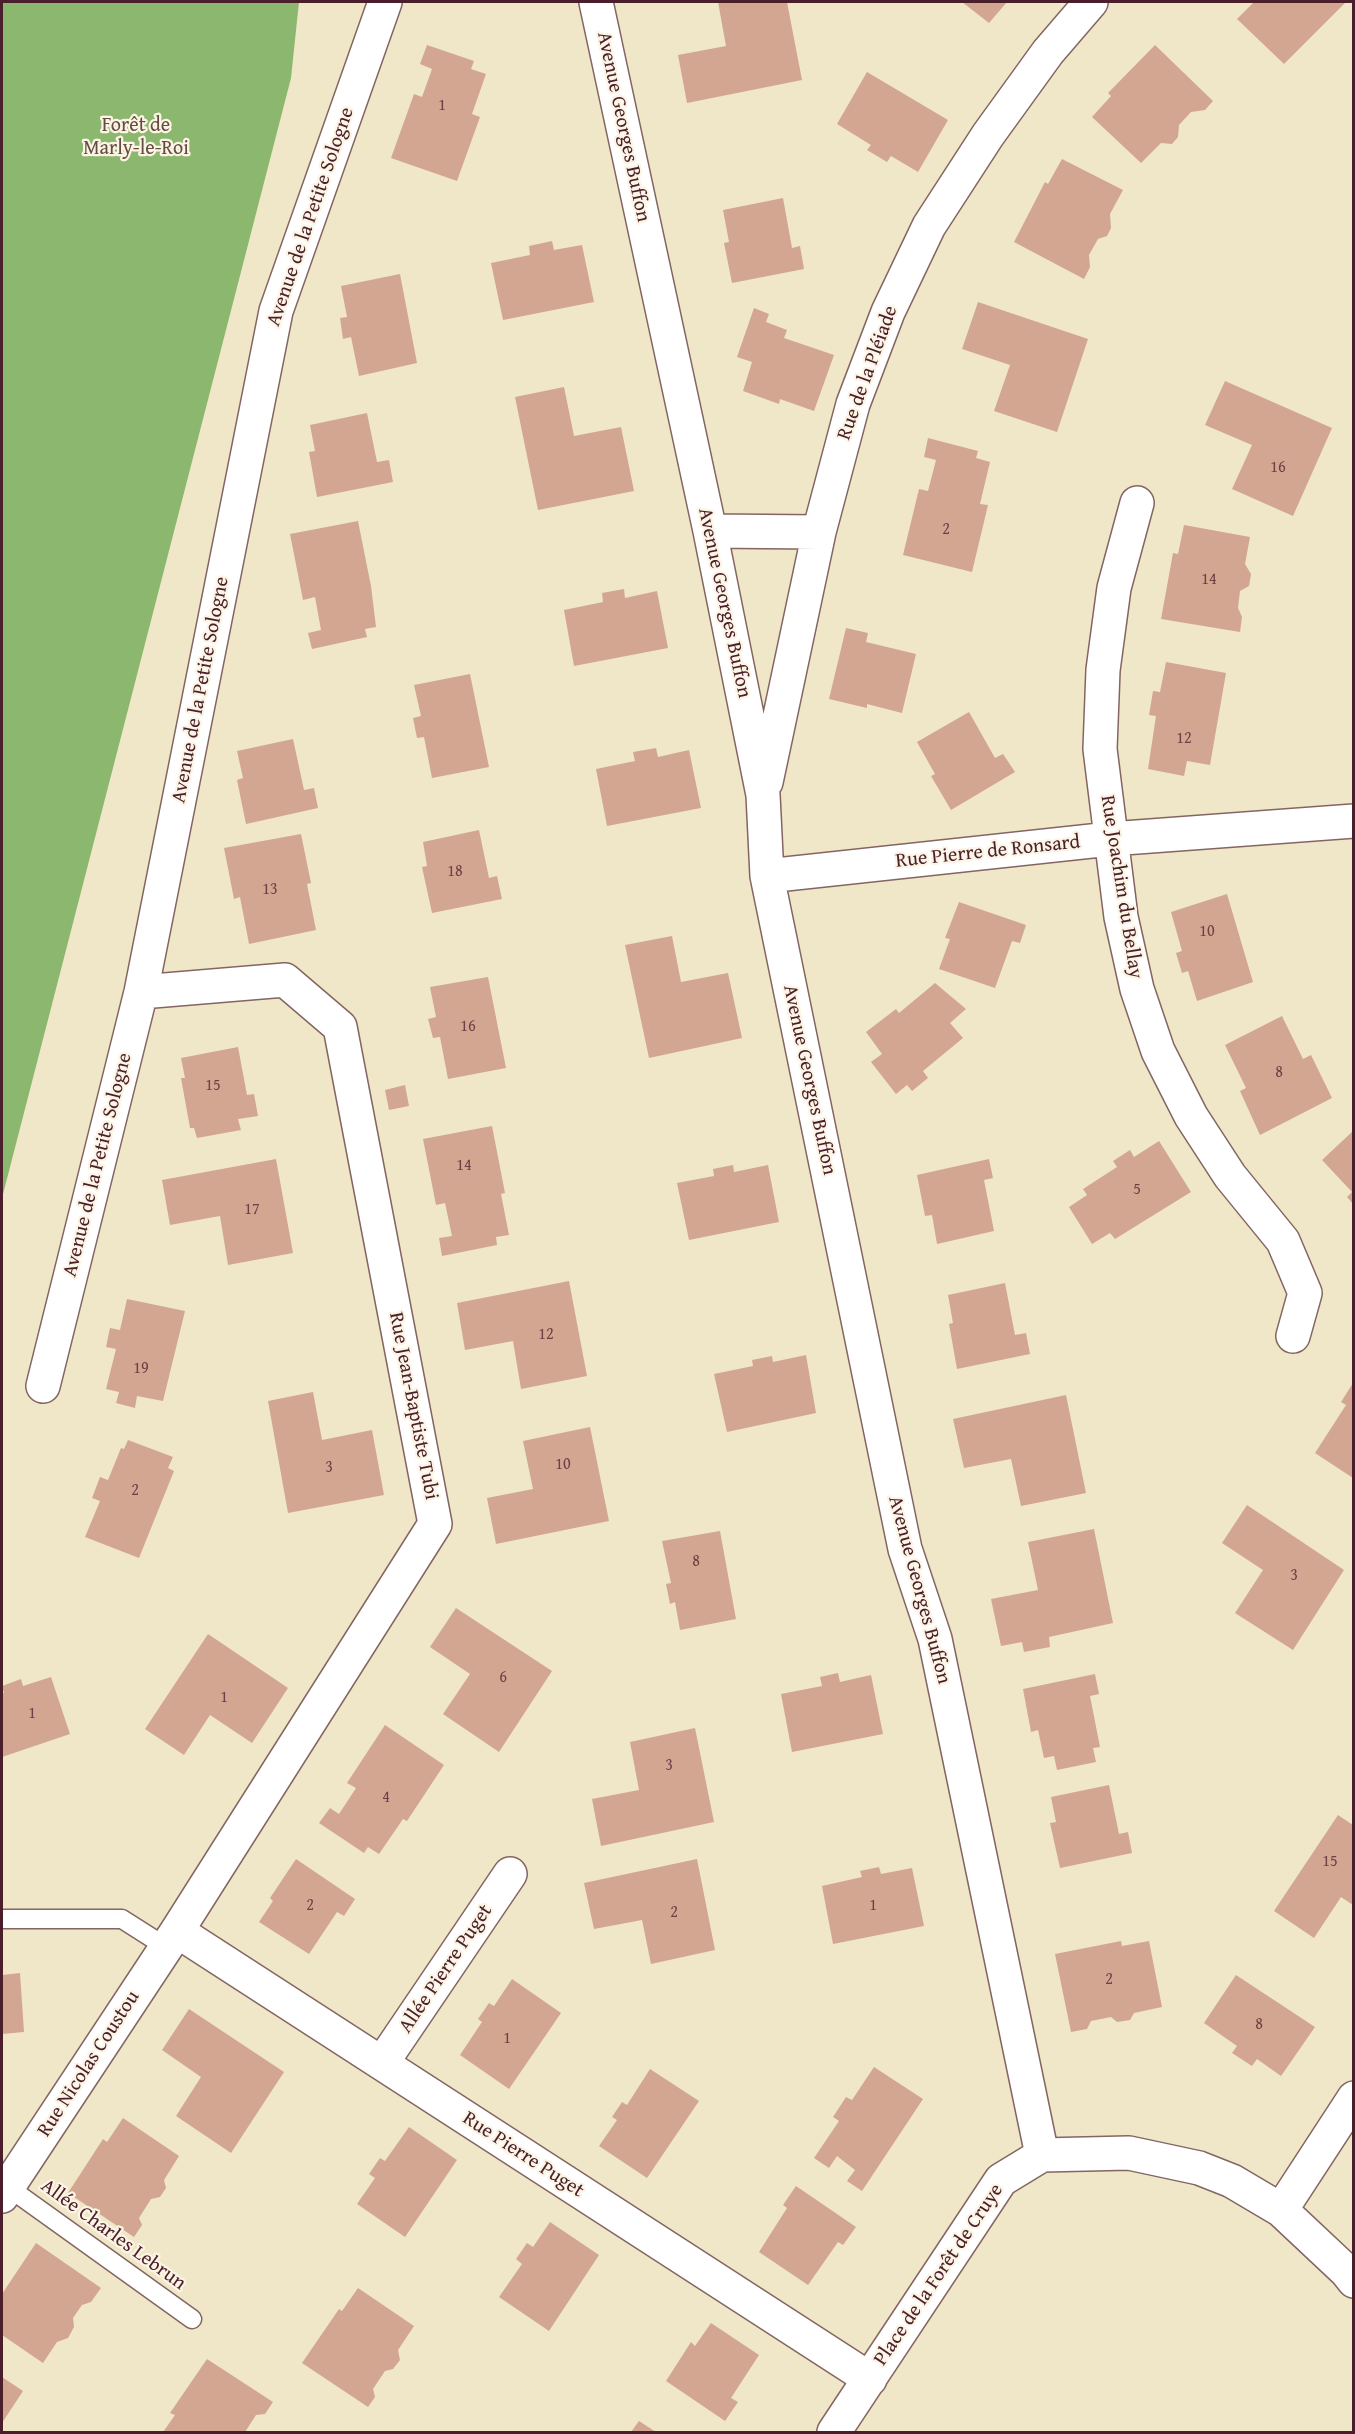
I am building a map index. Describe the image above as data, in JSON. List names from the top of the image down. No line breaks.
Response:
{"streets":{"street":["Avenue Georges Buffon","Avenue de la Petite Sologne","Rue de la Pléiade","Rue Pierre de Ronsard","Rue Joachim du Bellay","Rue Jean-Baptiste Tubi","Allée Pierre Puget","Rue Nicolas Coustou","Rue Pierre Puget","Place de la Forêt de Cruye"],"lane":["Allée Charles Lebrun"]},"crossings":[["Avenue Georges Buffon","Rue de la Pléiade"],["Avenue Georges Buffon","Rue Pierre de Ronsard"],["Avenue Georges Buffon","Place de la Forêt de Cruye"],["Avenue de la Petite Sologne","Rue Jean-Baptiste Tubi"],["Rue Pierre de Ronsard","Rue Joachim du Bellay"],["Rue Jean-Baptiste Tubi","Rue Nicolas Coustou"],["Rue Jean-Baptiste Tubi","Rue Pierre Puget"],["Allée Pierre Puget","Rue Pierre Puget"],["Rue Nicolas Coustou","Rue Pierre Puget"],["Rue Nicolas Coustou","Allée Charles Lebrun"],["Rue Pierre Puget","Place de la Forêt de Cruye"]],"parks":["Forêt de Marly-le-Roi"],"house_numbers":["1","16","2","14","12","18","13","10","16","8","15","14","5","17","12","19","10","3","2","8","3","6","1","1","3","4","15","2","1","2","2","8","1"]}
